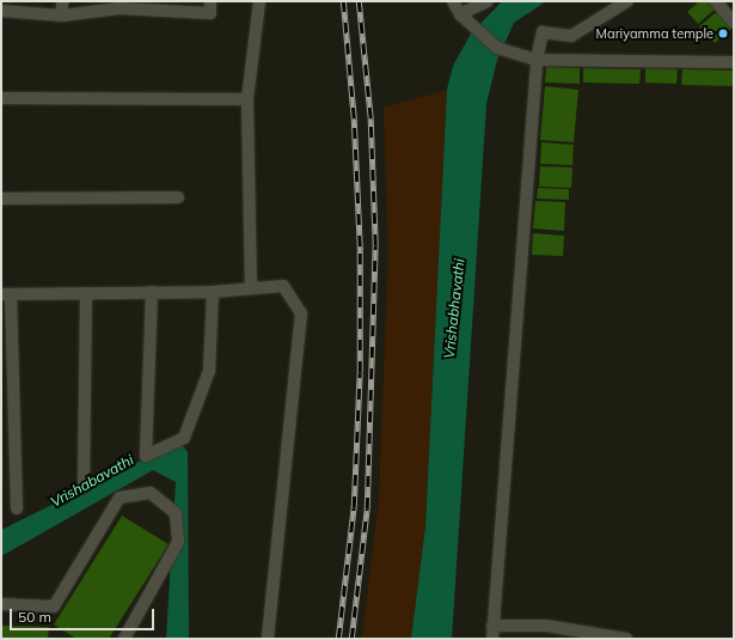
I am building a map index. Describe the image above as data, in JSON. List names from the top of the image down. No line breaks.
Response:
{"water":["Vrishabhavathi","Vrishabavathi"],"places":["Mariyamma temple"],"scale_bar":"50 m"}
